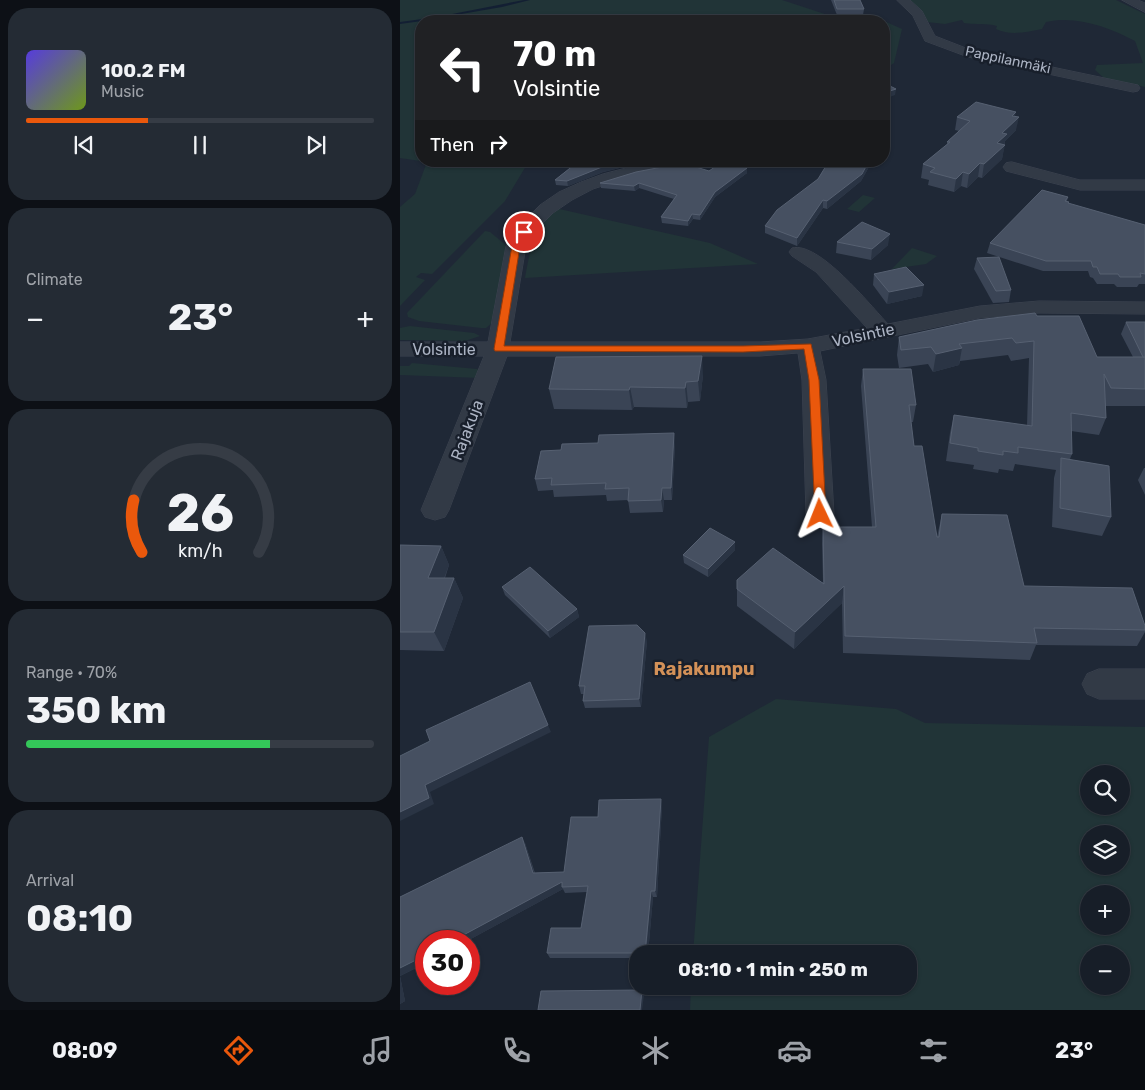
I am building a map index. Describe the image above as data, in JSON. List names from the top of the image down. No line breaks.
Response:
{"streets":{"street":["Pappilanmäki","Volsintie","Rajakuja"]},"crossings":[["Volsintie","Rajakuja"]],"districts":["Rajakumpu"],"page":{"turn":["70 m","Volsintie"],"song":["100.2 FM","Music"],"then":"Then","tile":["Climate",["Range · 70%","350 km"],["Arrival","08:10"]],"heat":["−","23°","+"],"map_buttons":["+","−"],"limit":"30","trip":"08:10 · 1 min · 250 m","tabs":["08:09","23°"],"gauge":["26","km/h"]}}
